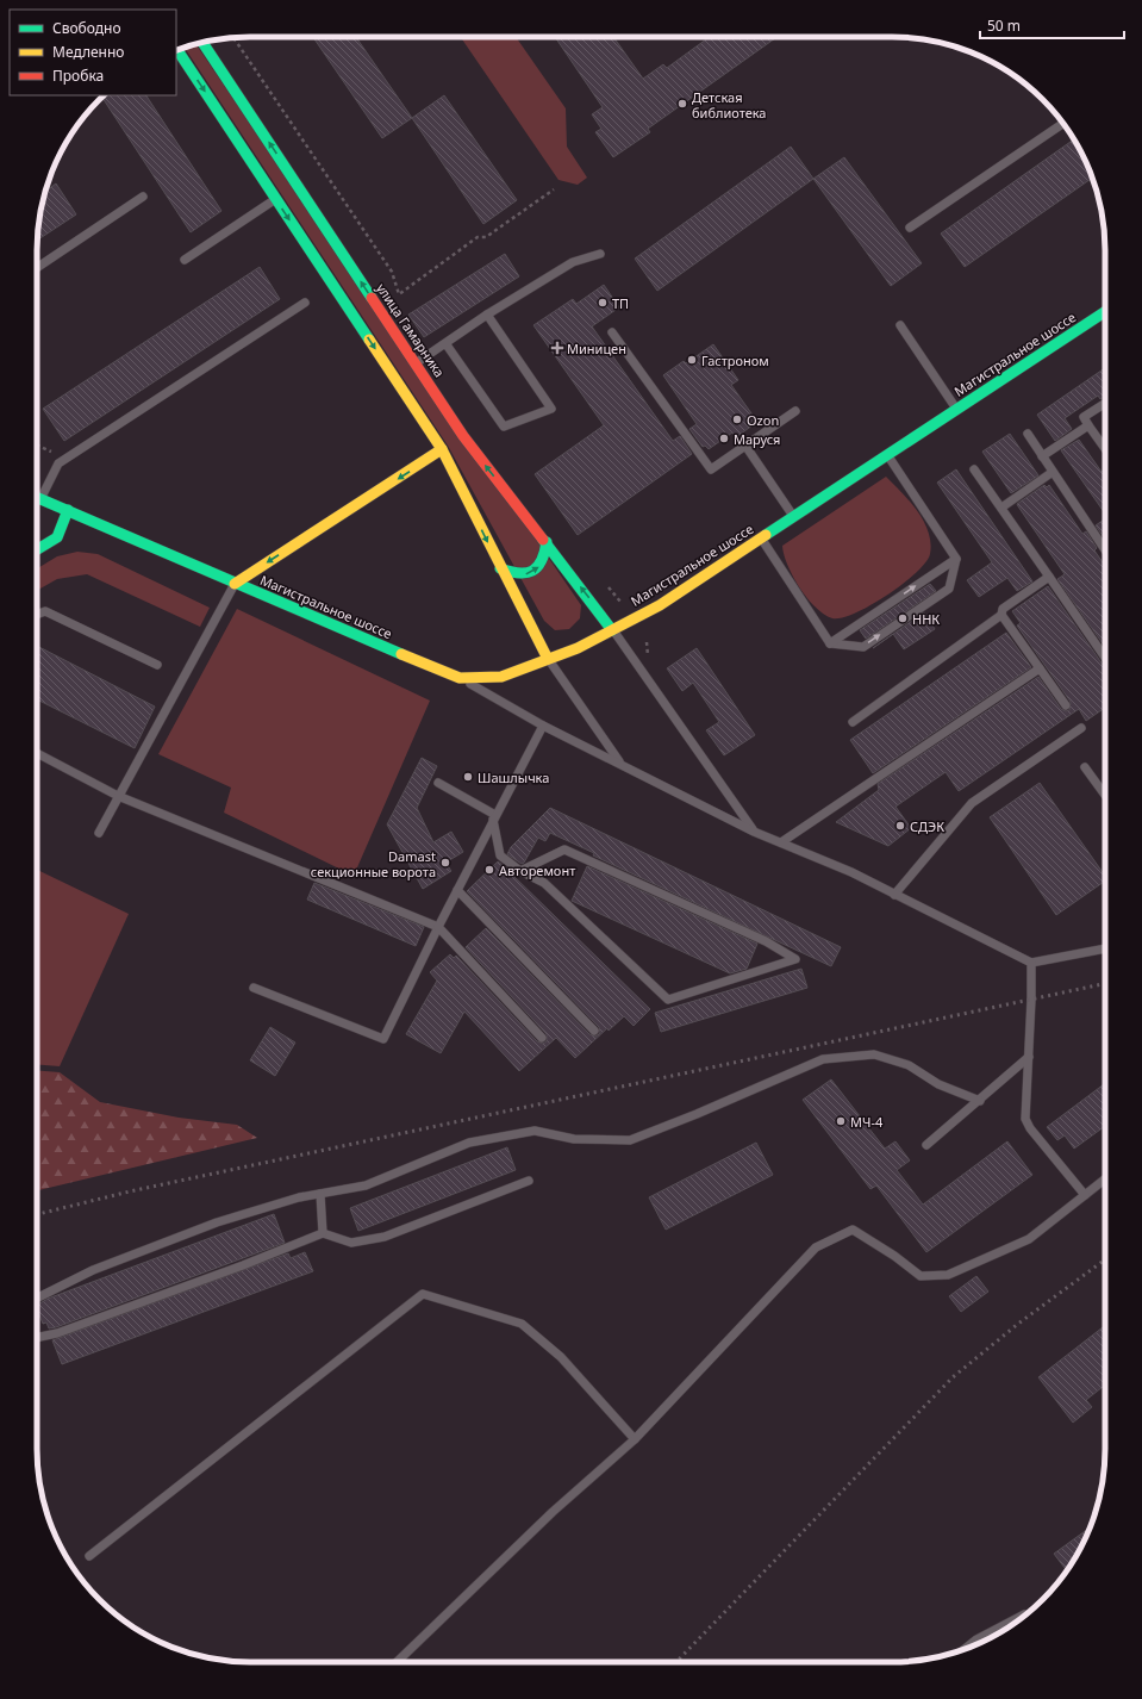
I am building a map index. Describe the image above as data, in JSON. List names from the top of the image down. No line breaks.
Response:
{"streets":{"street":["улица Гамарника","Магистральное шоссе"]},"crossings":[["улица Гамарника","Магистральное шоссе"]],"places":{"other":["Детская библиотека","ТП","Гастроном","Ozon","Маруся","ННК","Шашлычка","СДЭК","Damast секционные ворота","Авторемонт","МЧ-4"],"health":["Миницен"]},"legend":["Свободно","Медленно","Пробка"],"scale_bar":"50 m"}
